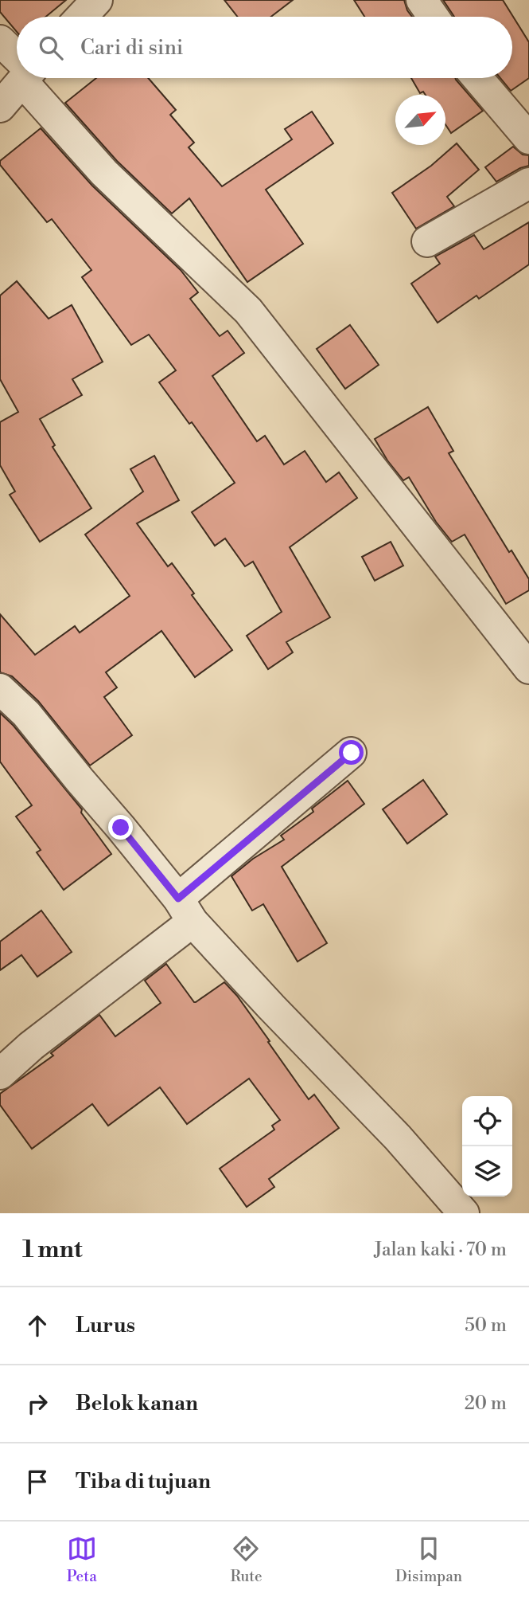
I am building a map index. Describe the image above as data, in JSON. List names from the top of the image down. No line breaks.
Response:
{"north":"top right","page":{"search":"Cari di sini","heading":["1 mnt","Jalan kaki · 70 m"],"list":[["Lurus","50 m"],["Belok kanan","20 m"],"Tiba di tujuan"],"nav":["Peta","Rute","Disimpan"]}}
